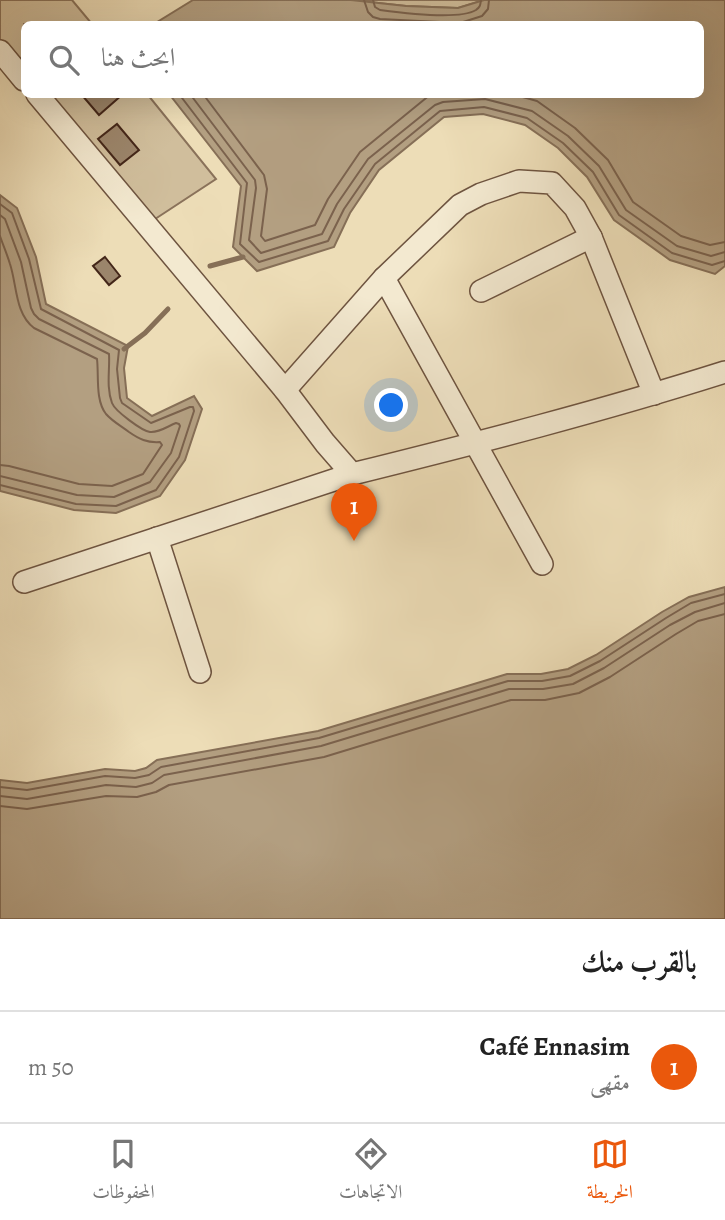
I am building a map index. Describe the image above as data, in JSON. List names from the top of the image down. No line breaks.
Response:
{"page":{"search":"ابحث هنا","pins":"1","heading":"بالقرب منك","list":[{"mark":"1","name":"Café Ennasim","note":"مقهى","value":"50 m"}],"nav":["الخريطة","الاتجاهات","المحفوظات"]}}
